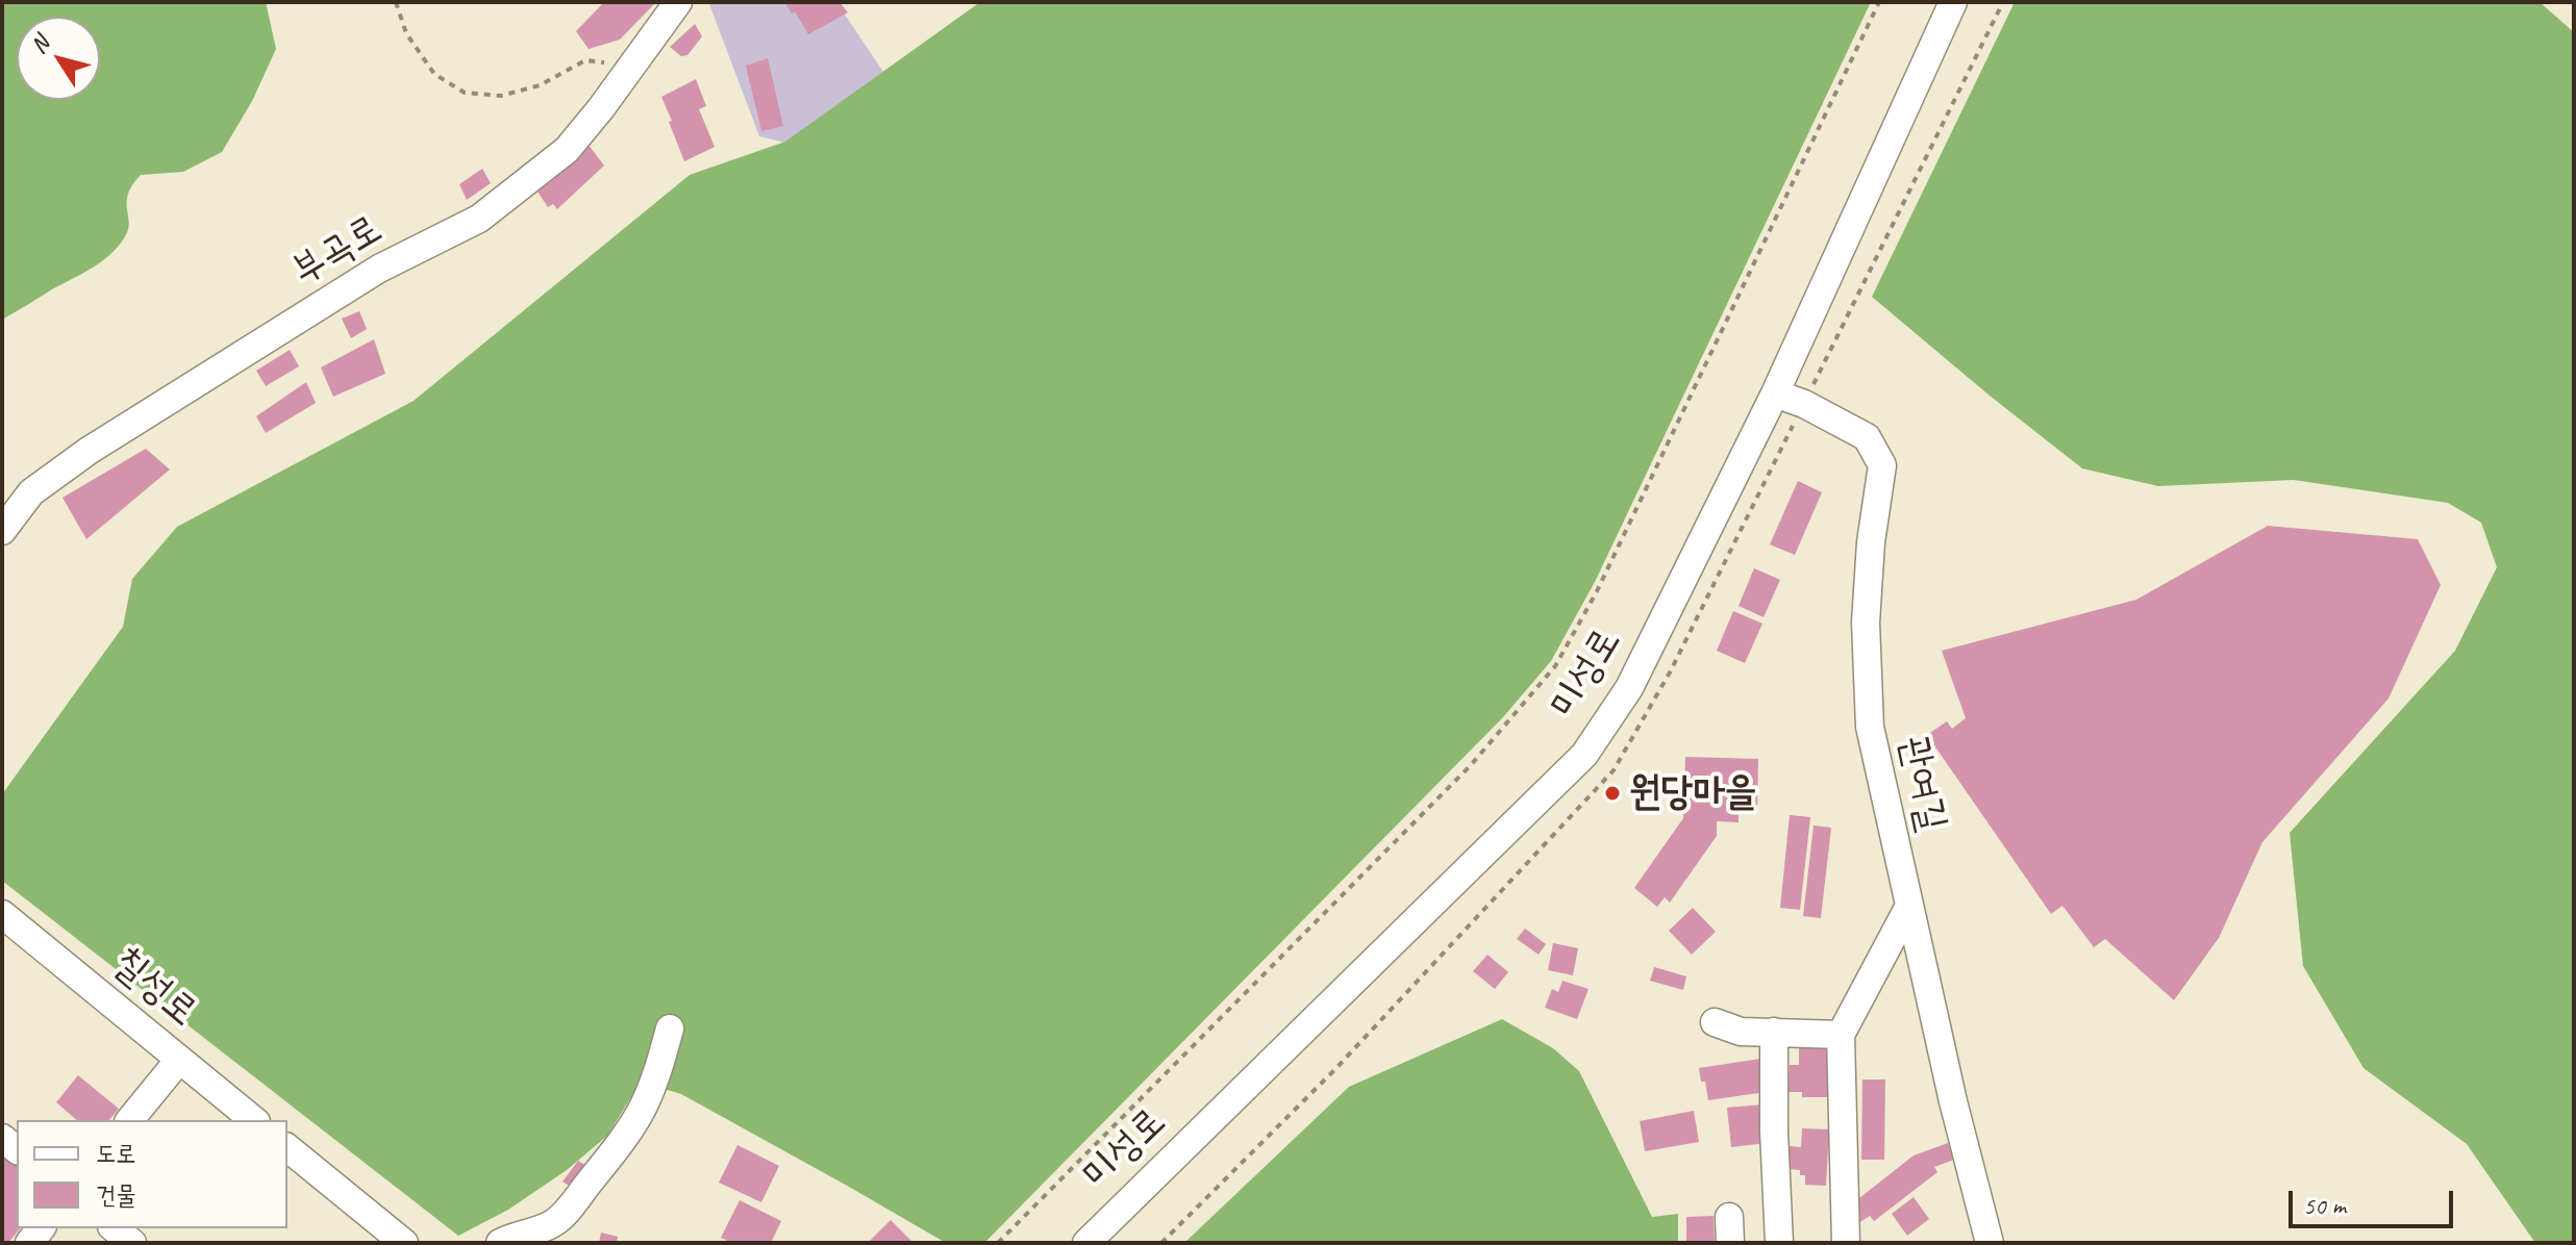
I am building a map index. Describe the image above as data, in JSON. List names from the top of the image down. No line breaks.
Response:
{"streets":{"street":["부곡로","미성로","관여길","칠성로"]},"crossings":[["미성로","관여길"]],"places":["원당마을"],"legend":["도로","건물"],"scale_bar":"50 m","north":"top left"}
